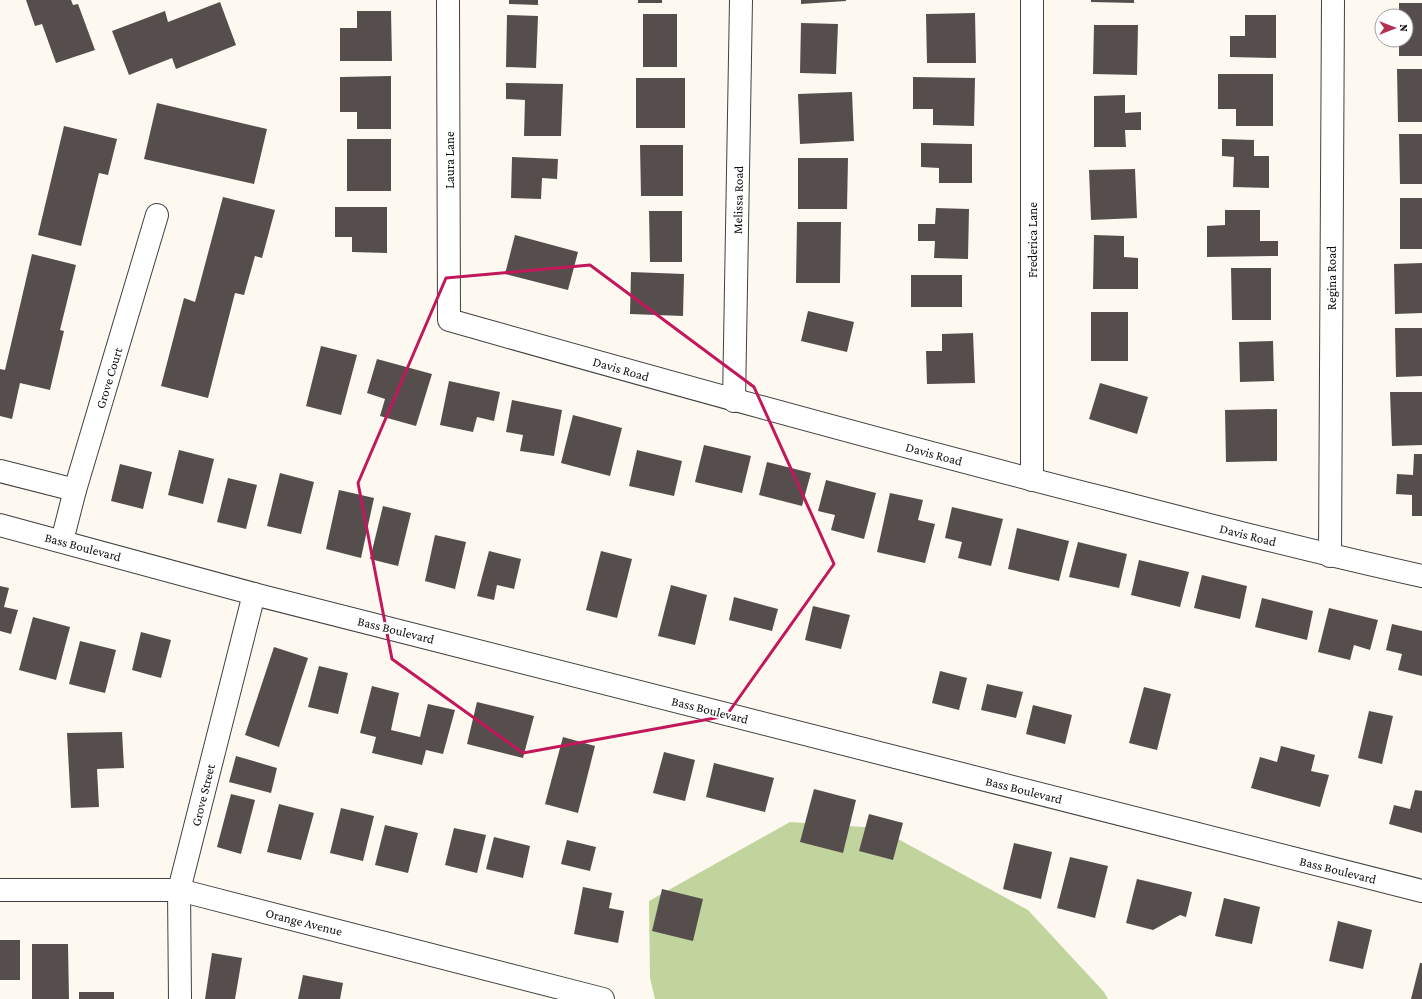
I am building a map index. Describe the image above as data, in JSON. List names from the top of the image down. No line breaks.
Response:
{"streets":{"street":["Laura Lane","Melissa Road","Frederica Lane","Regina Road","Davis Road","Grove Court","Bass Boulevard","Grove Street","Orange Avenue"]},"crossings":[["Laura Lane","Davis Road"],["Melissa Road","Davis Road"],["Frederica Lane","Davis Road"],["Regina Road","Davis Road"],["Grove Court","Bass Boulevard"],["Bass Boulevard","Grove Street"],["Grove Street","Orange Avenue"]],"north":"right"}
